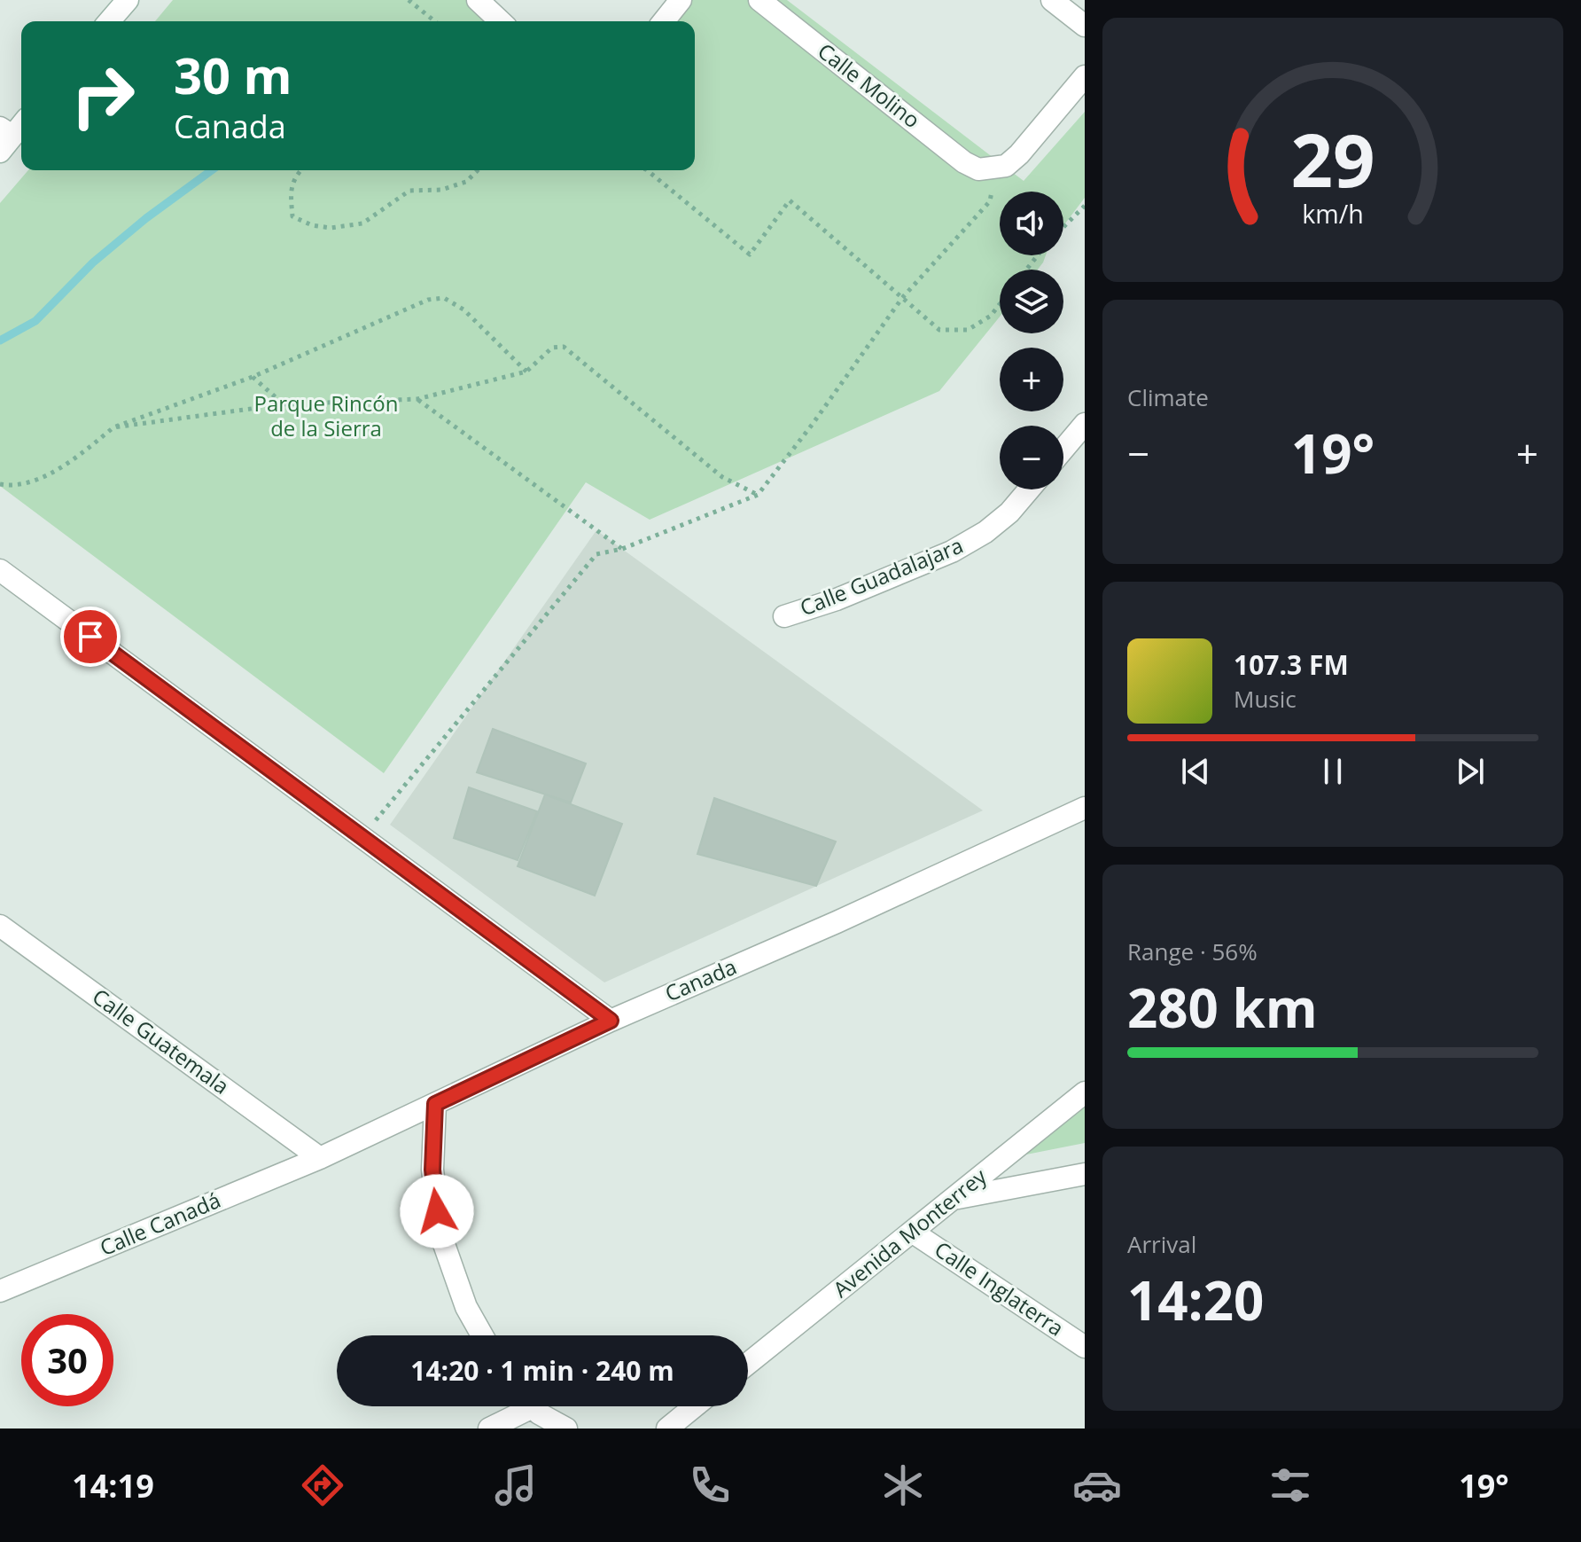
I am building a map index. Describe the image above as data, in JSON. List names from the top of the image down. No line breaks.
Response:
{"streets":{"street":["Calle Molino","Calle Guadalajara","Canada","Calle Guatemala","Calle Canadá","Avenida Monterrey","Calle Inglaterra"]},"crossings":[["Canada","Calle Guatemala"],["Canada","Calle Canadá"],["Calle Guatemala","Calle Canadá"],["Avenida Monterrey","Calle Inglaterra"]],"parks":["Parque Rincón de la Sierra"],"page":{"turn":["30 m","Canada"],"map_buttons":["+","−"],"tile":["Climate",["Range · 56%","280 km"],["Arrival","14:20"]],"heat":["−","19°","+"],"song":["107.3 FM","Music"],"limit":"30","trip":"14:20 · 1 min · 240 m","tabs":["14:19","19°"],"gauge":["29","km/h"]}}
